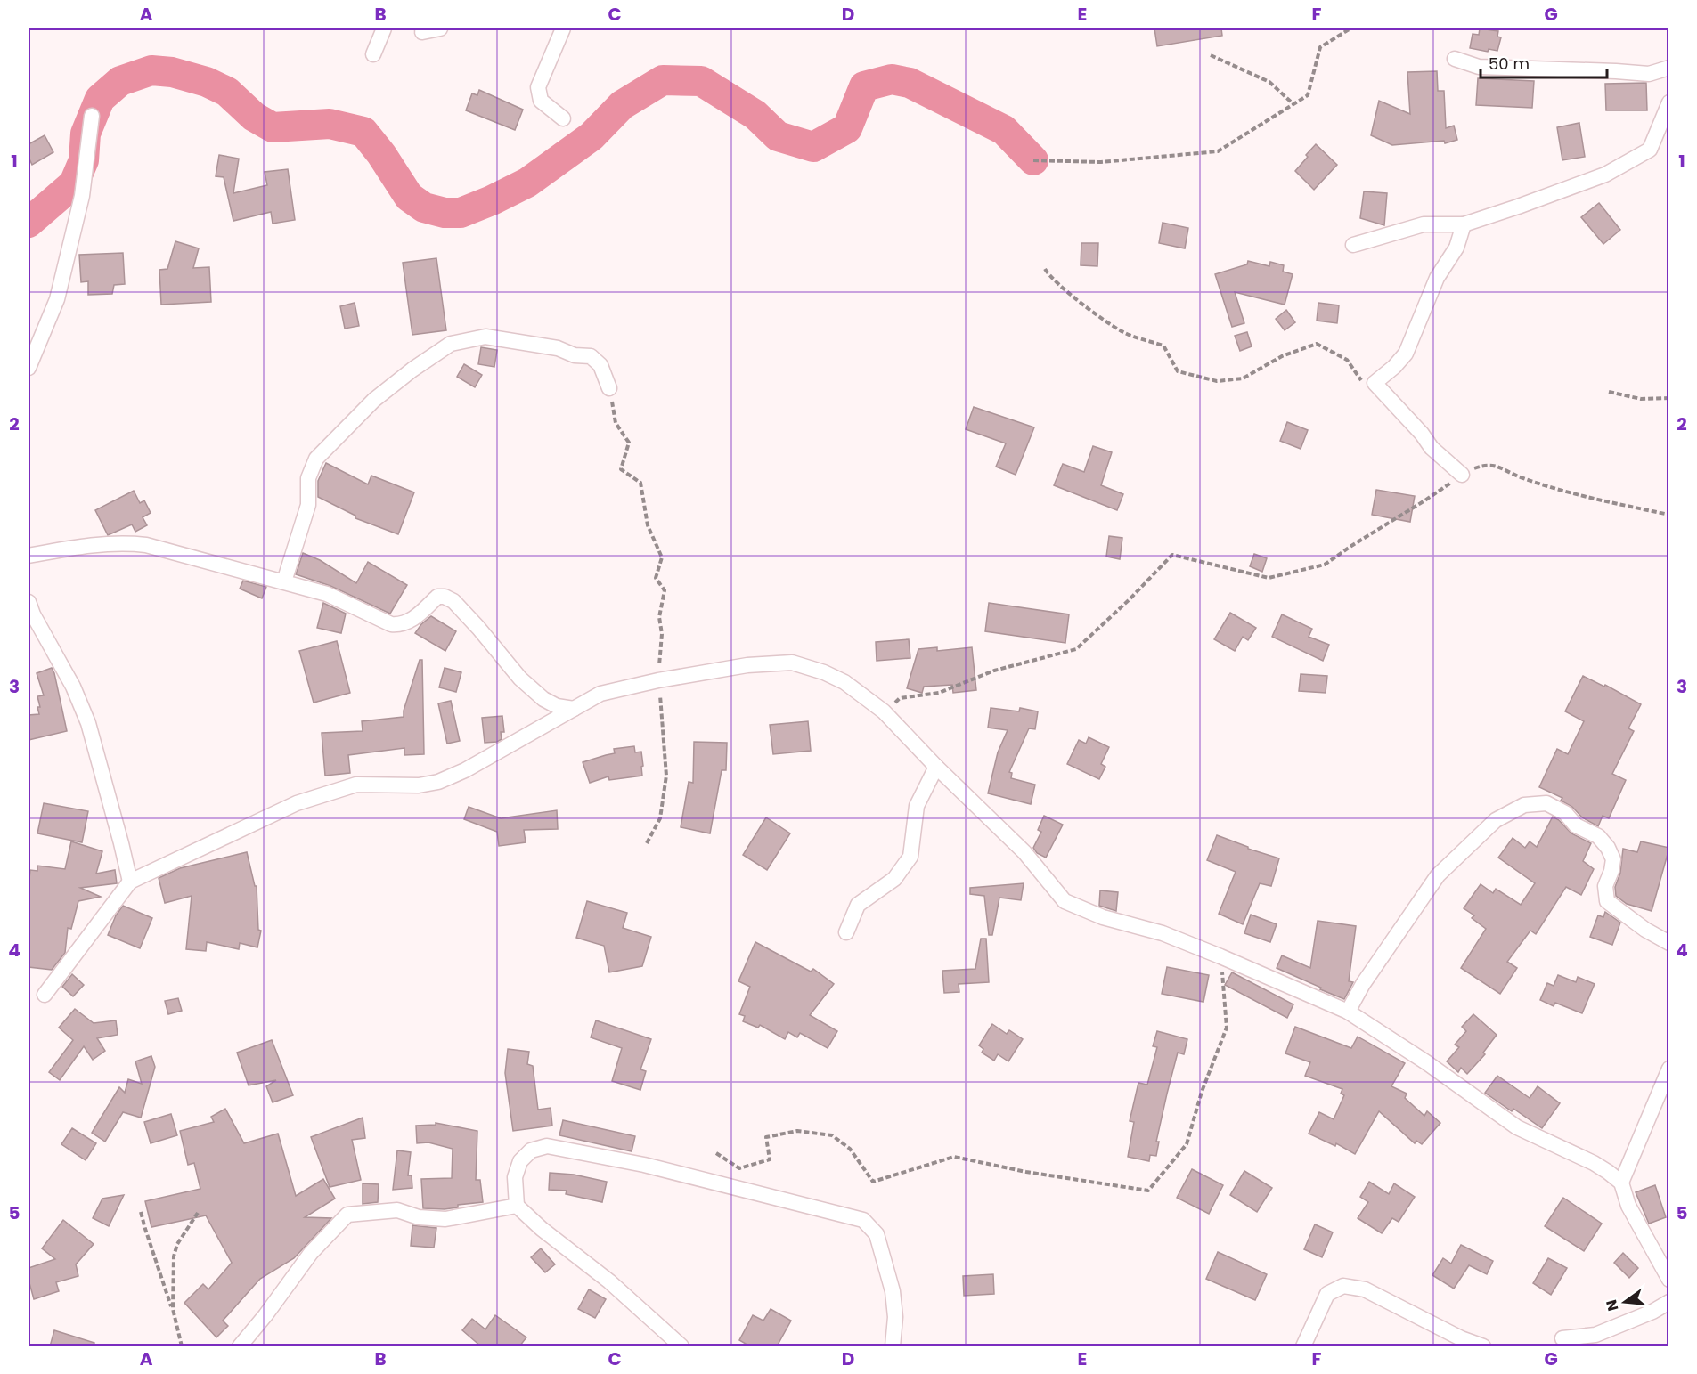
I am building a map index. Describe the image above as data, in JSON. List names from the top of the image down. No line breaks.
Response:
{"scale_bar":"50 m","north":"left","grid":{"columns":["A","B","C","D","E","F","G"],"rows":["1","2","3","4","5"]}}
